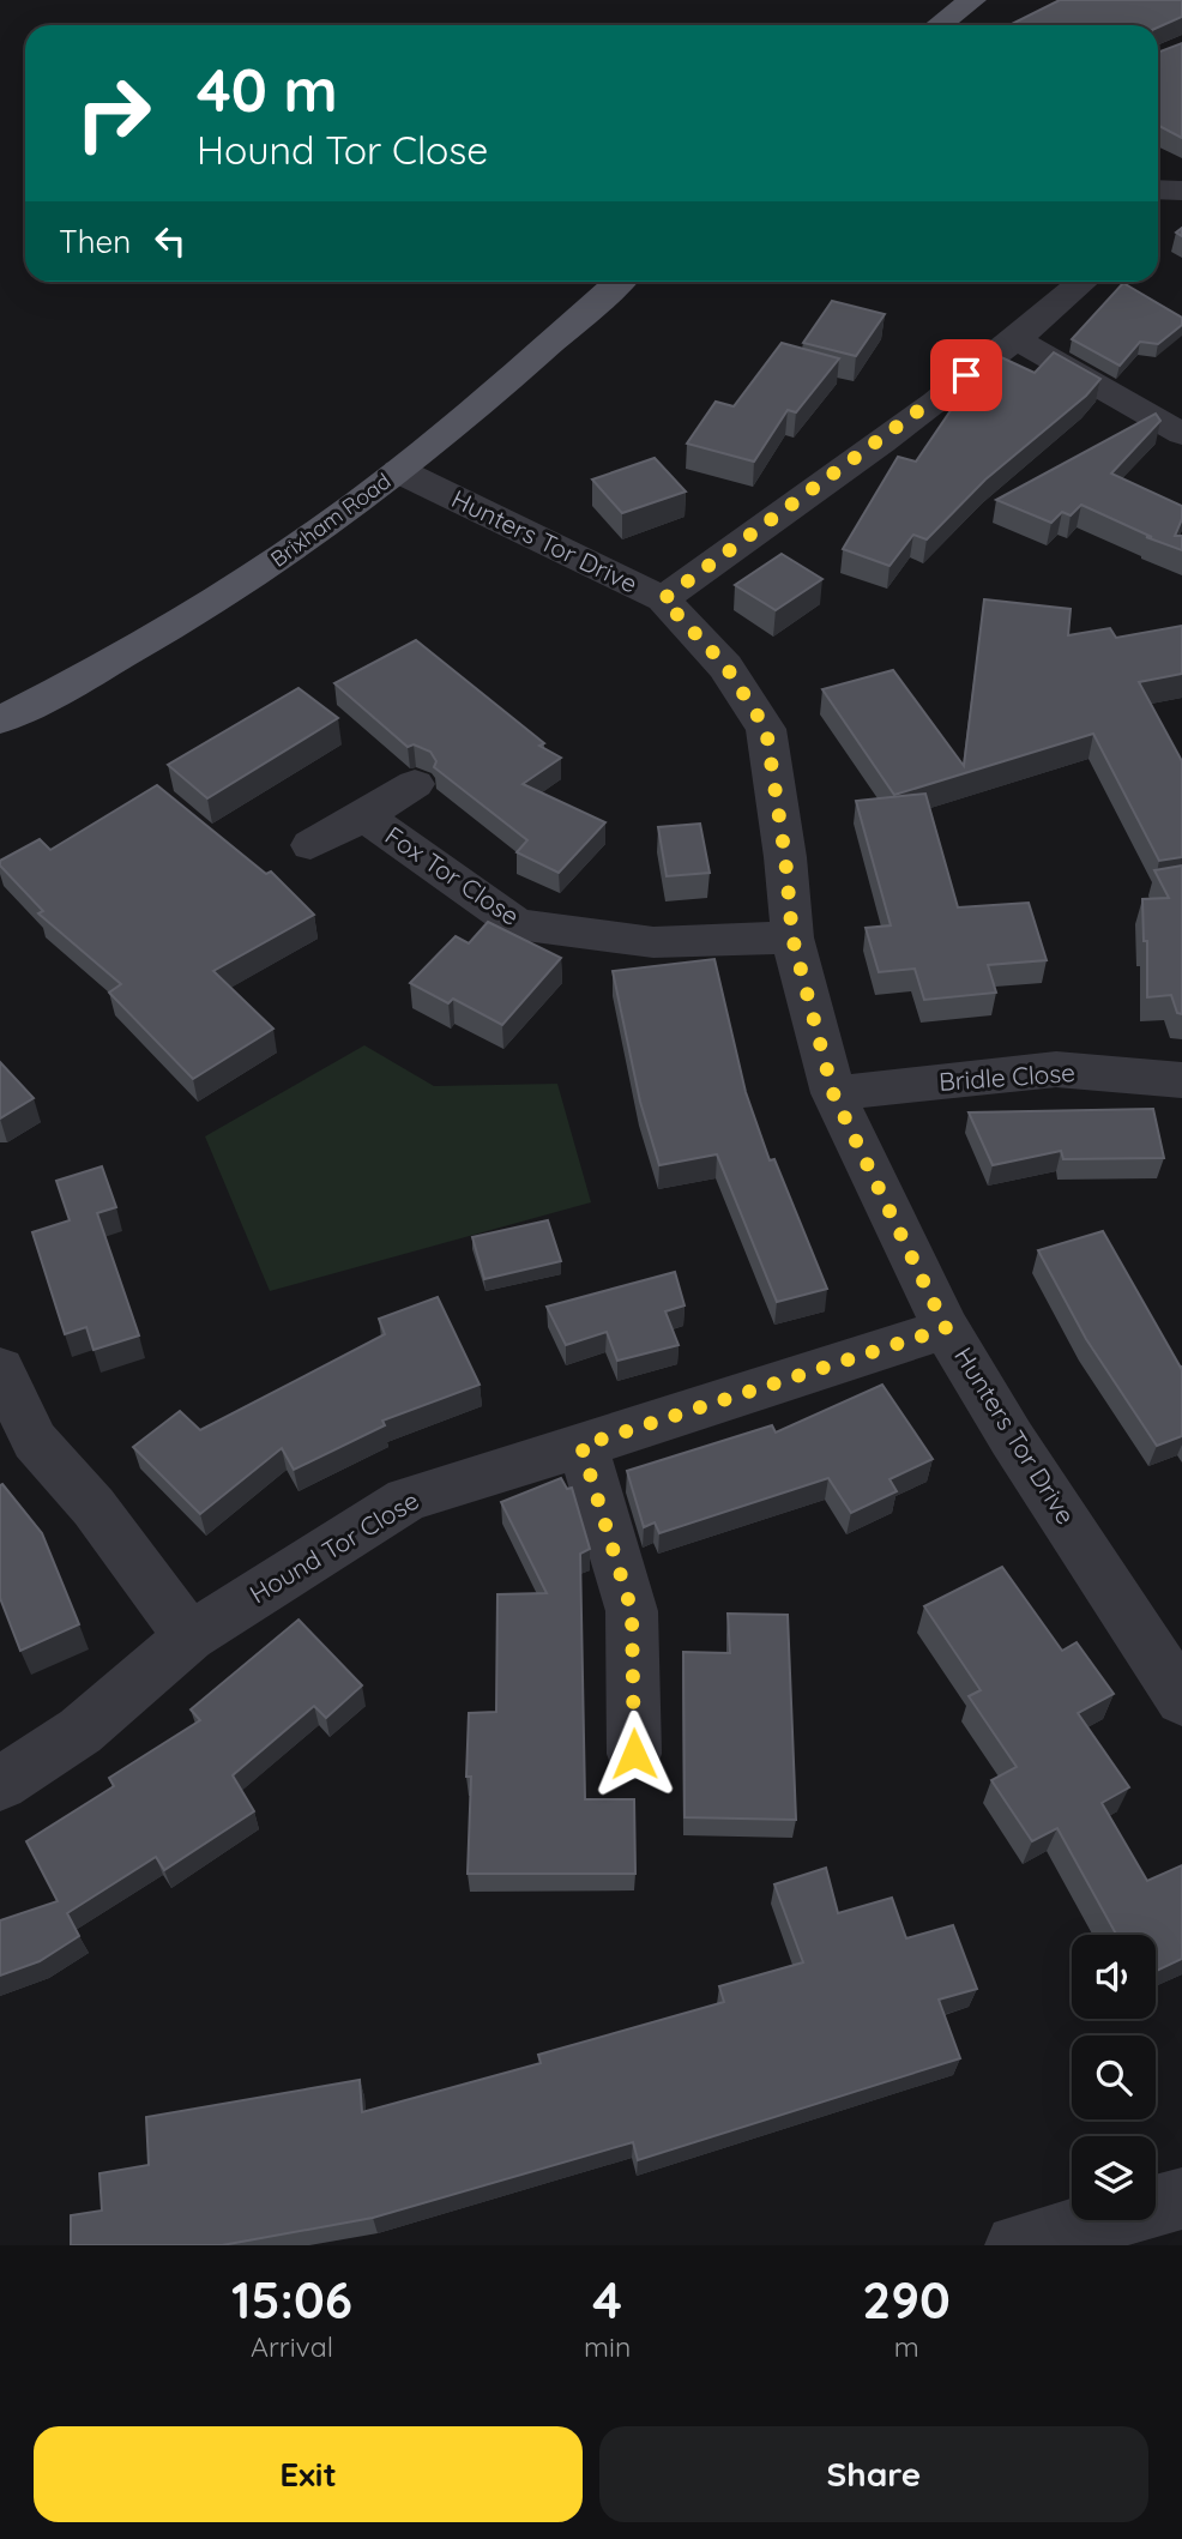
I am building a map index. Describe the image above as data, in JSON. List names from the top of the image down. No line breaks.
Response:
{"streets":{"main road":["Brixham Road"],"street":["Hunters Tor Drive","Fox Tor Close","Bridle Close","Hound Tor Close"]},"crossings":[["Brixham Road","Hunters Tor Drive"],["Hunters Tor Drive","Fox Tor Close"],["Hunters Tor Drive","Bridle Close"],["Hunters Tor Drive","Hound Tor Close"]],"page":{"turn":["40 m","Hound Tor Close"],"then":"Then","eta":["15:06","Arrival","4","min","290","m"],"buttons":["Exit","Share"]}}
